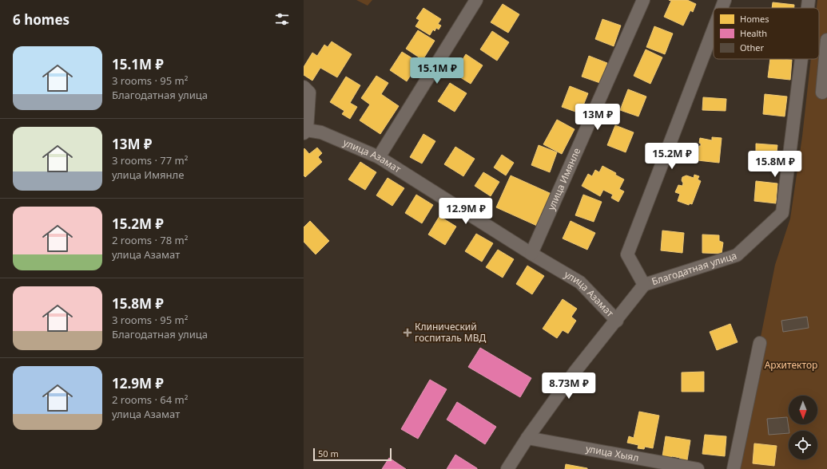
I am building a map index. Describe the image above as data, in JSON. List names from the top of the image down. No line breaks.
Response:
{"streets":{"street":["улица Азамат","улица Имянле","Благодатная улица","улица Хыял"]},"crossings":[["улица Азамат","улица Имянле"],["улица Азамат","Благодатная улица"]],"parks":["Архитектор"],"places":{"health":["Клинический госпиталь МВД"]},"legend":["Homes","Health","Other"],"scale_bar":"50 m","north":"bottom","page":{"heading":"6 homes","list":[{"name":"15.1M ₽","note":"3 rooms · 95 m² · Благодатная улица"},{"name":"13M ₽","note":"3 rooms · 77 m² · улица Имянле"},{"name":"15.2M ₽","note":"2 rooms · 78 m² · улица Азамат"},{"name":"15.8M ₽","note":"3 rooms · 95 m² · Благодатная улица"},{"name":"12.9M ₽","note":"2 rooms · 64 m² · улица Азамат"}],"price":["15.1M ₽","13M ₽","15.2M ₽","15.8M ₽","12.9M ₽","8.73M ₽"],"scale":"50 m"}}
